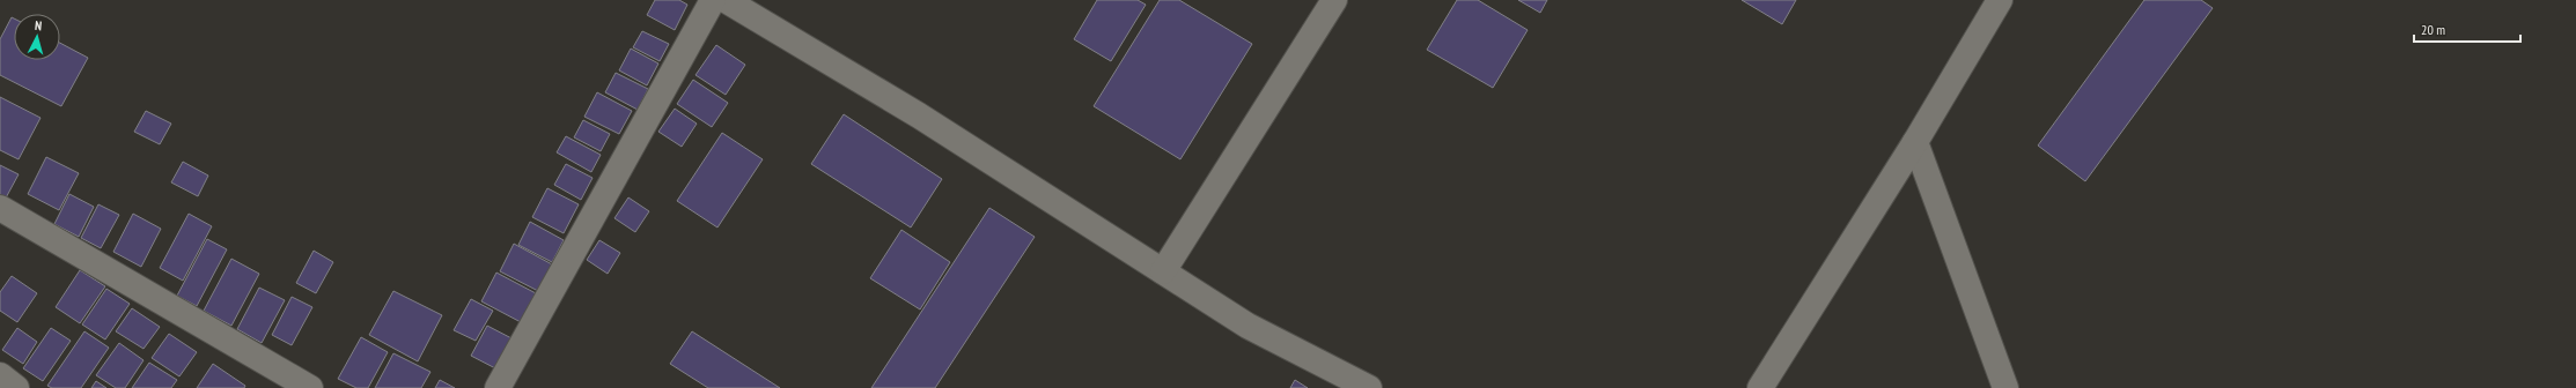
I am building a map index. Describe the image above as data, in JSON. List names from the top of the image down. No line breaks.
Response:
{"scale_bar":"20 m","north":"top"}
